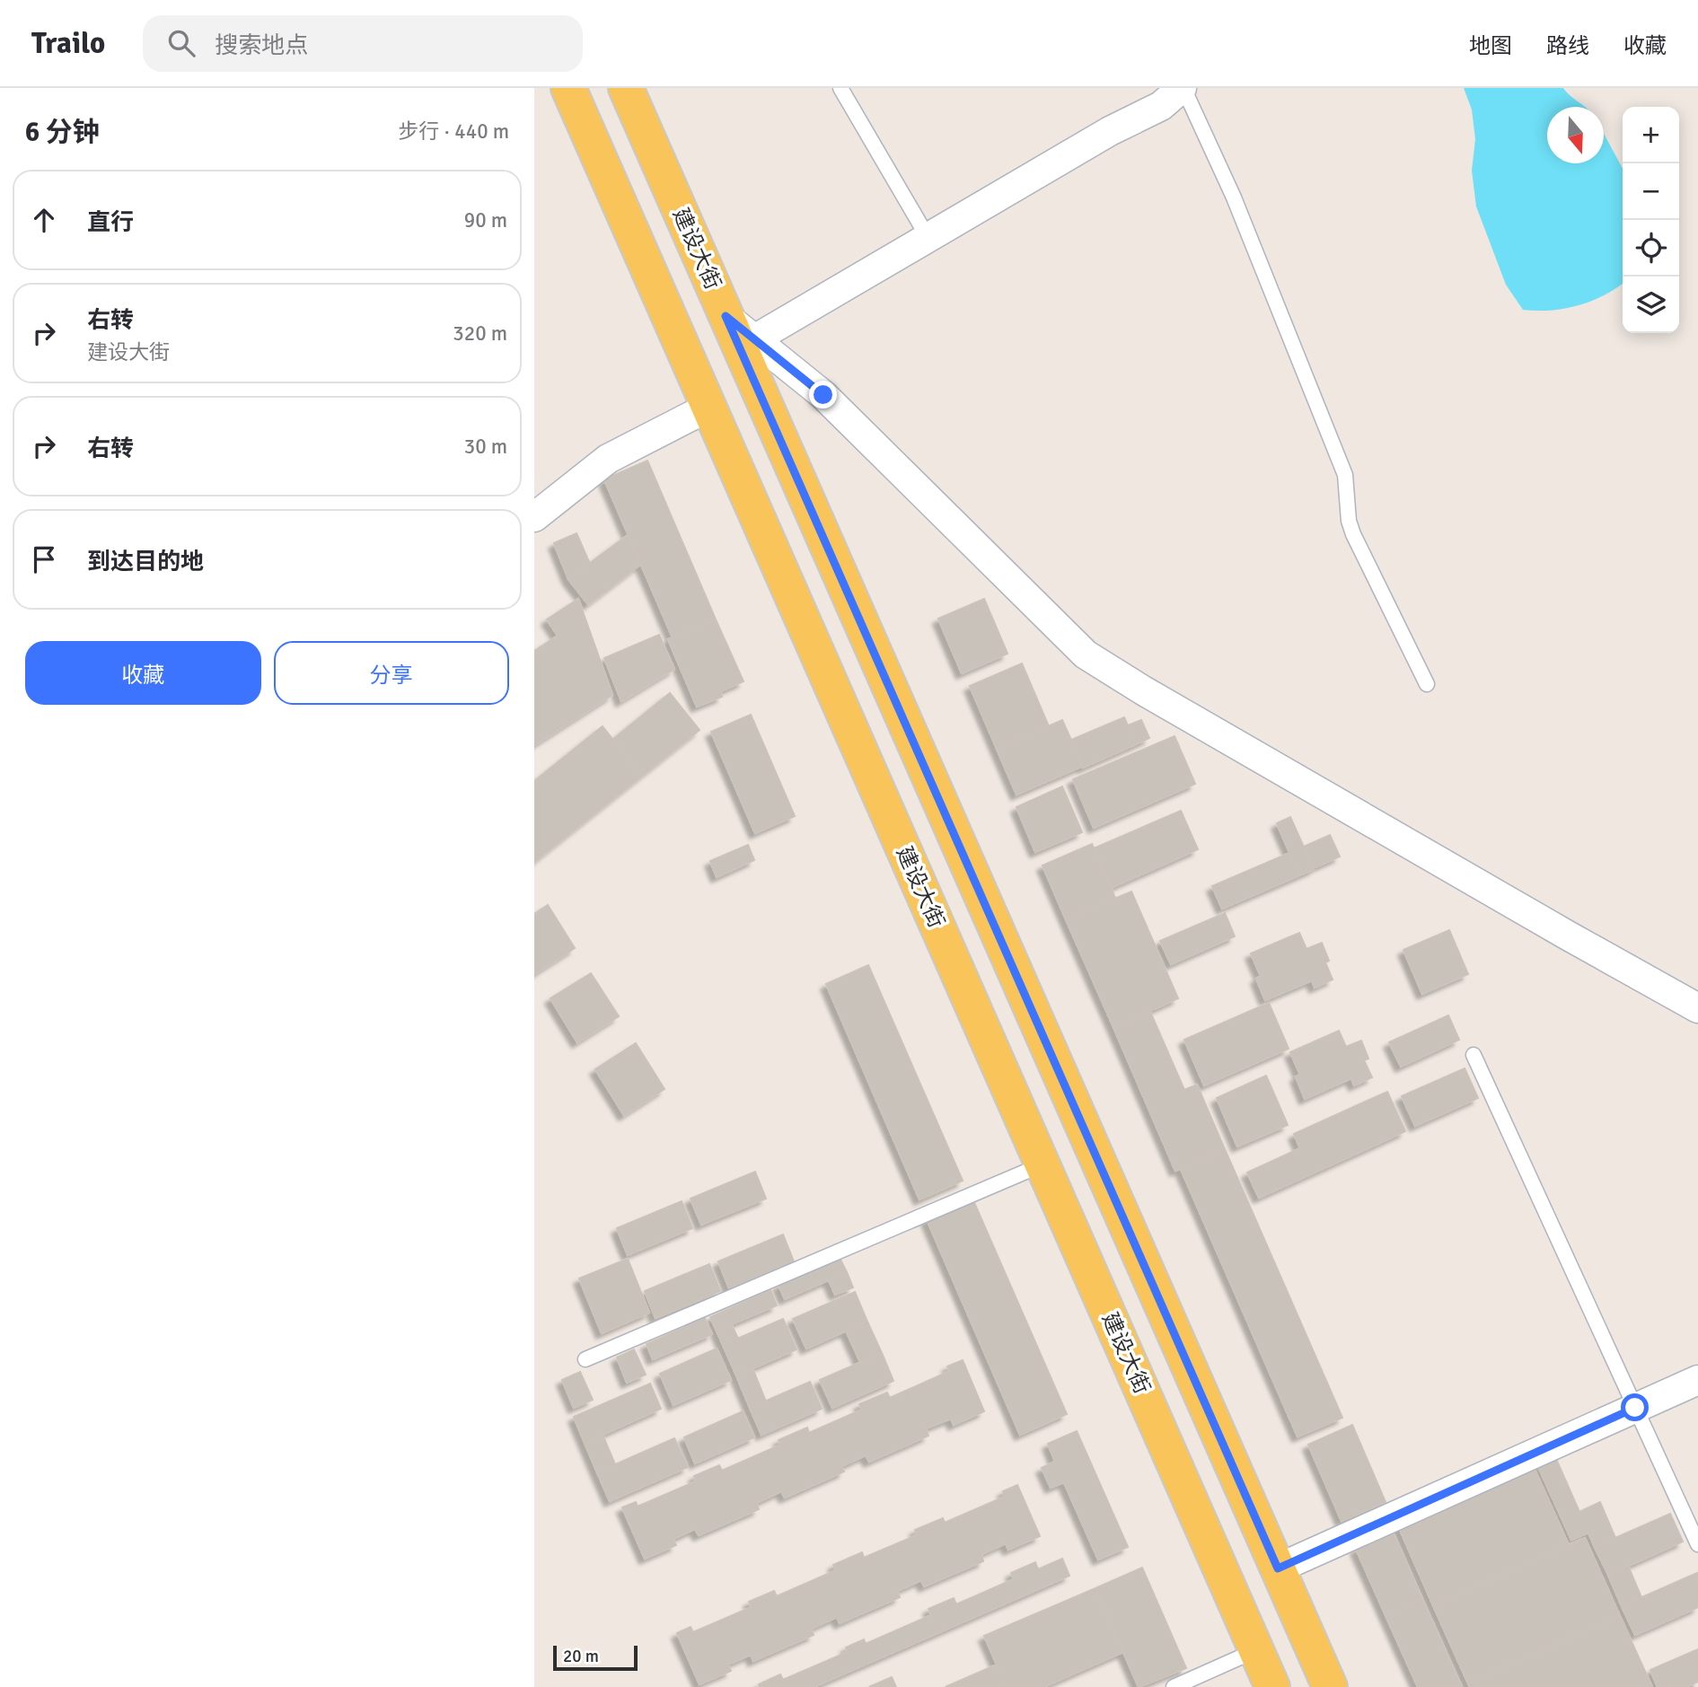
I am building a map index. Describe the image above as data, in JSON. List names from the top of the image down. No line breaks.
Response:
{"streets":{"main road":["建设大街"]},"scale_bar":"20 m","north":"bottom","page":{"header":"Trailo","search":"搜索地点","nav":["地图","路线","收藏"],"heading":["6 分钟","步行 · 440 m"],"map_buttons":["+","−"],"list":[["直行","90 m"],["右转","建设大街","320 m"],["右转","30 m"],"到达目的地"],"buttons":["收藏","分享"],"scale":"20 m"}}
